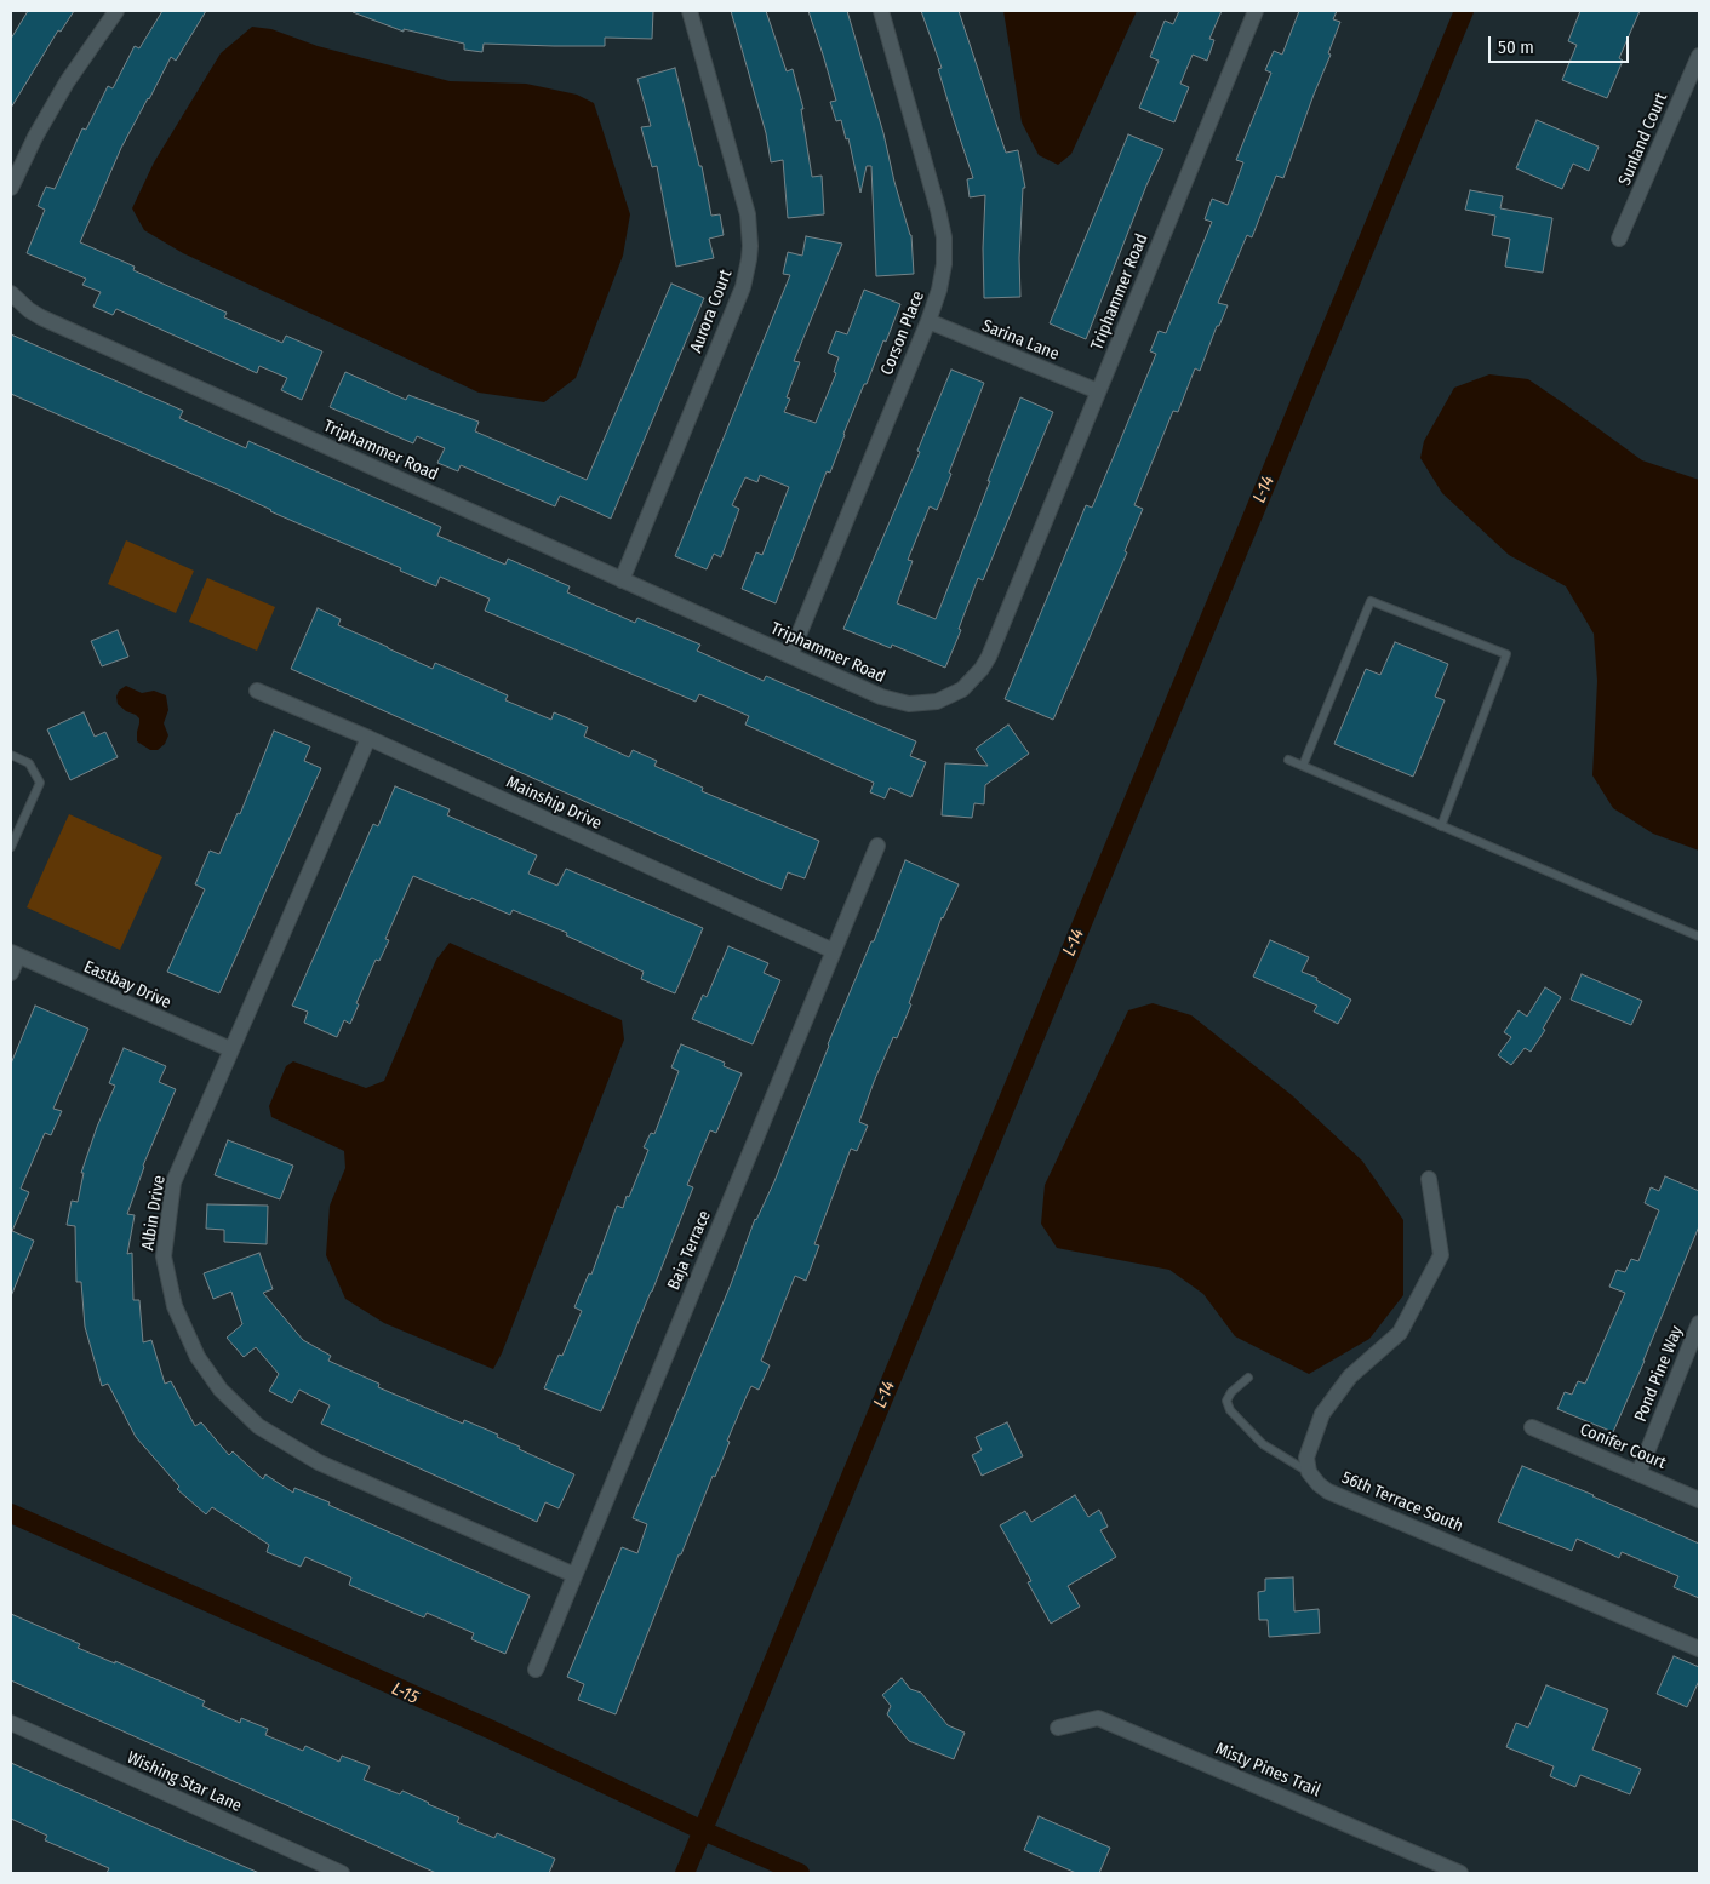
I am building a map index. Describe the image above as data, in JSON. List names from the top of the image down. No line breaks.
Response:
{"streets":{"street":["Sunland Court","Triphammer Road","Aurora Court","Corson Place","Sarina Lane","Mainship Drive","Eastbay Drive","Albin Drive","Baja Terrace","Pond Pine Way","Conifer Court","56th Terrace South","Misty Pines Trail","Wishing Star Lane"]},"crossings":[["Triphammer Road","Aurora Court"],["Triphammer Road","Corson Place"],["Triphammer Road","Sarina Lane"],["Corson Place","Sarina Lane"],["Mainship Drive","Albin Drive"],["Mainship Drive","Baja Terrace"],["Eastbay Drive","Albin Drive"],["Albin Drive","Baja Terrace"],["Pond Pine Way","Conifer Court"]],"water":["L-14","L-15"],"scale_bar":"50 m"}
